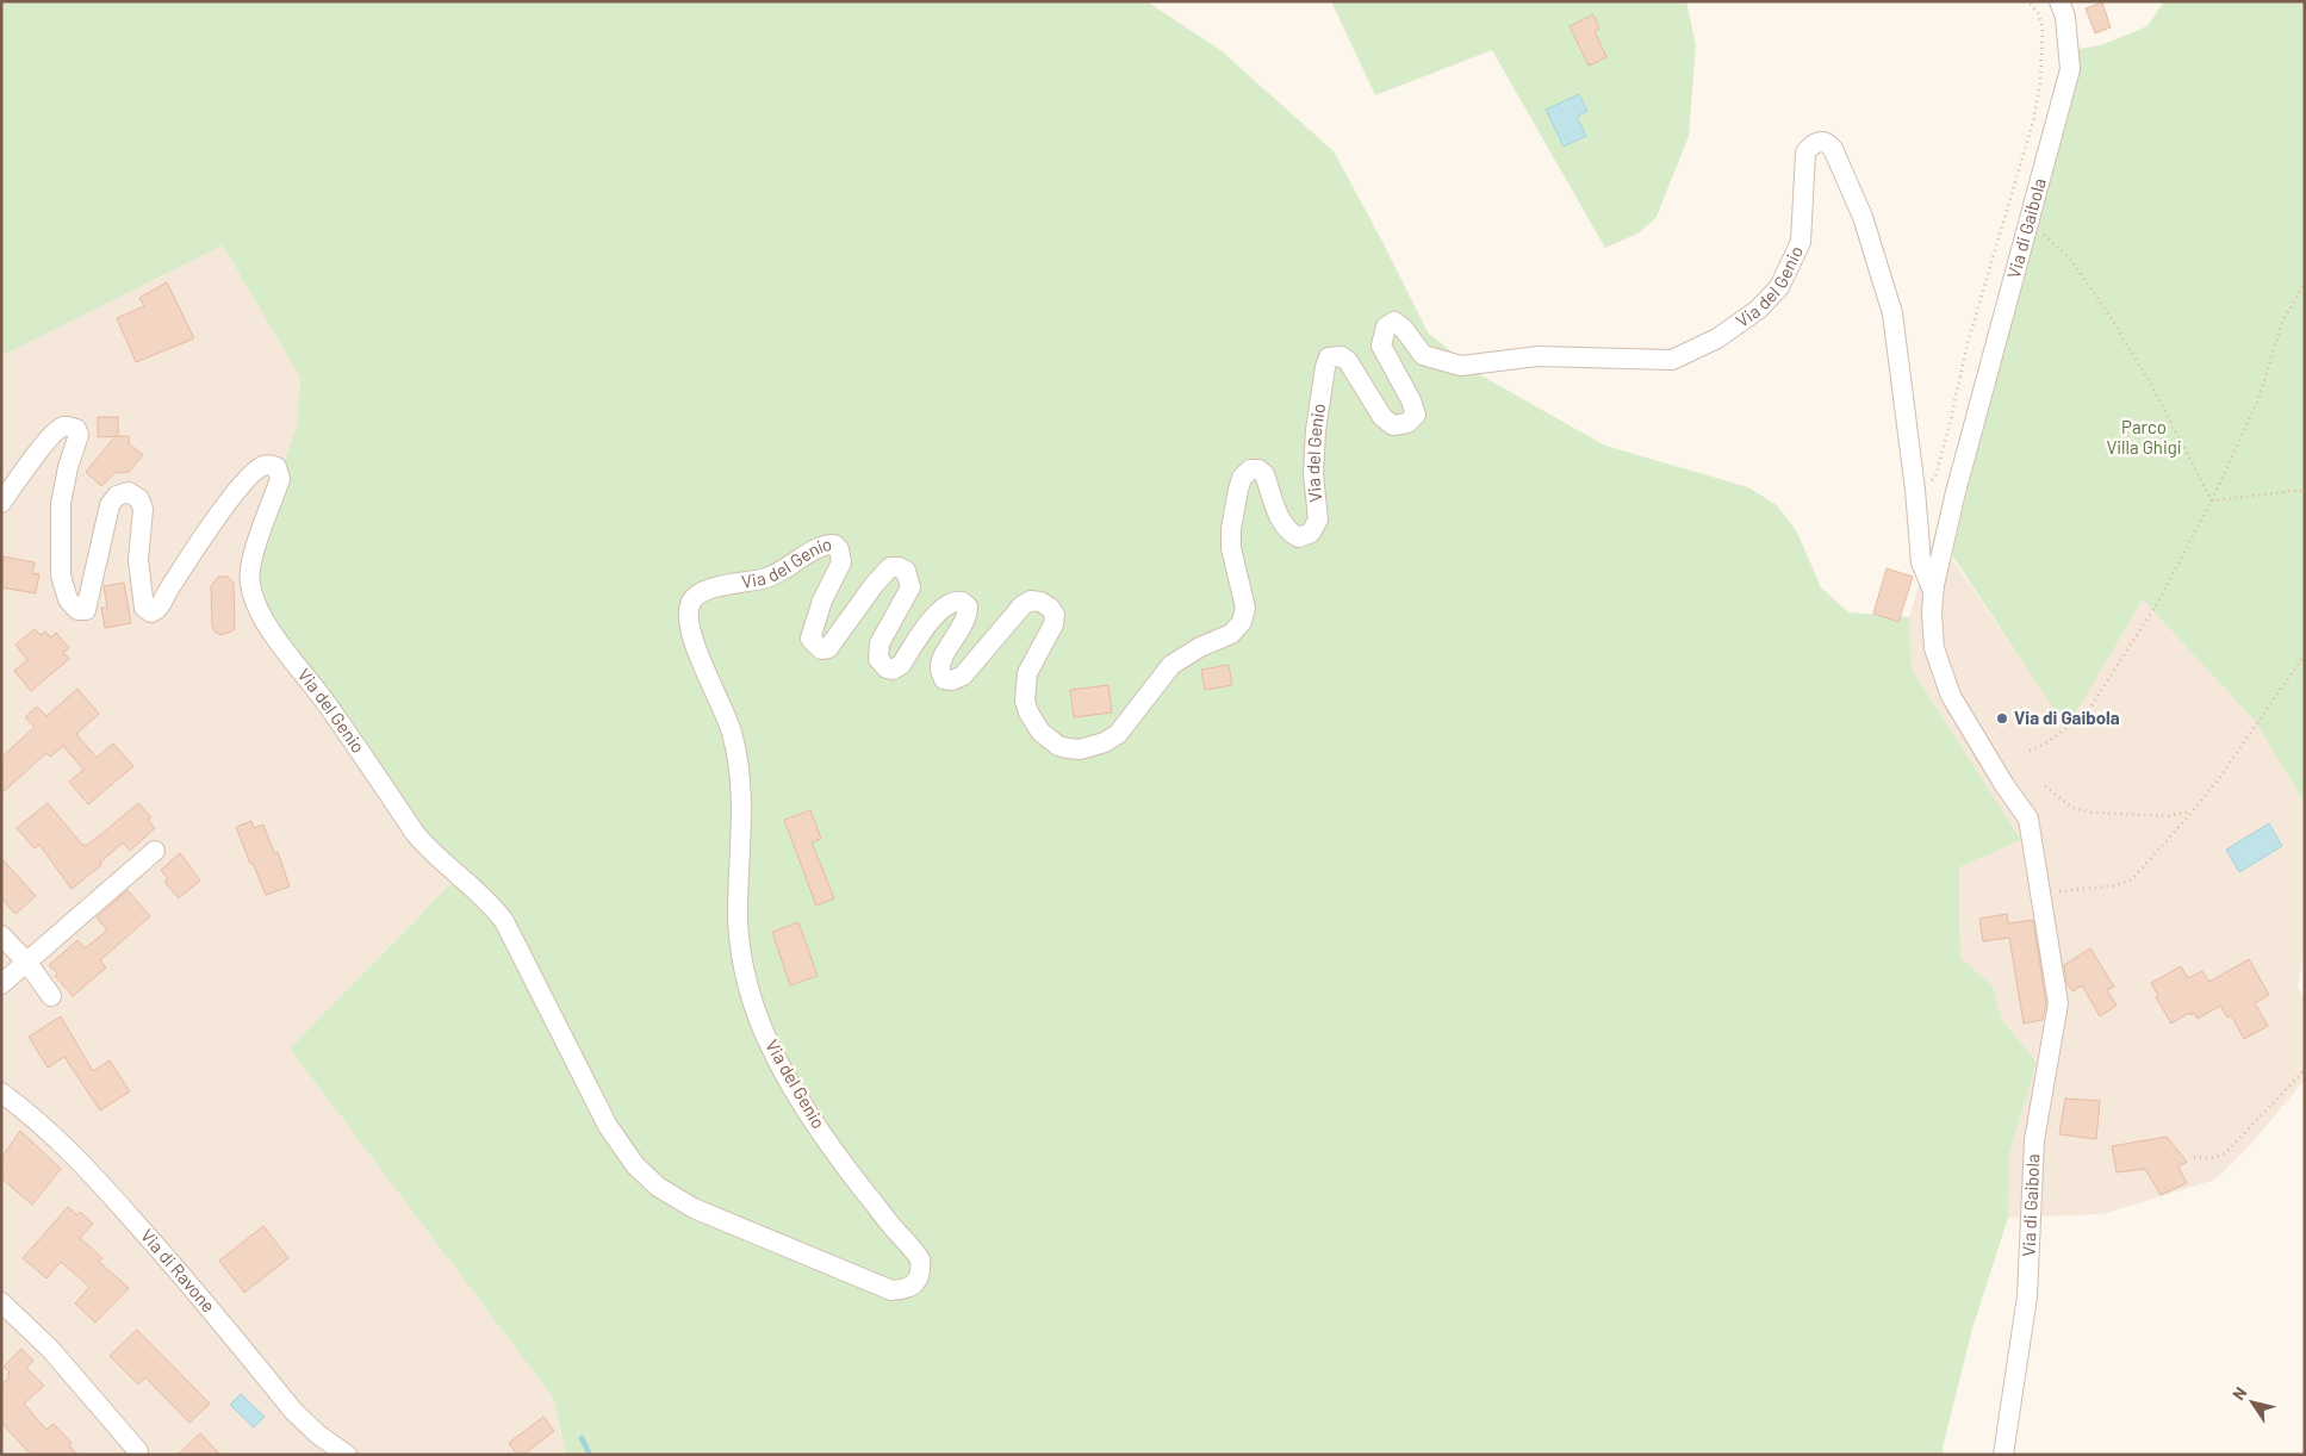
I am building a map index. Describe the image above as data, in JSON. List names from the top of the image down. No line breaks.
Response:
{"streets":{"street":["Via di Gaibola","Via del Genio","Via di Ravone"]},"crossings":[["Via di Gaibola","Via del Genio"]],"parks":["Parco Villa Ghigi"],"places":["Via di Gaibola"],"north":"top left"}
